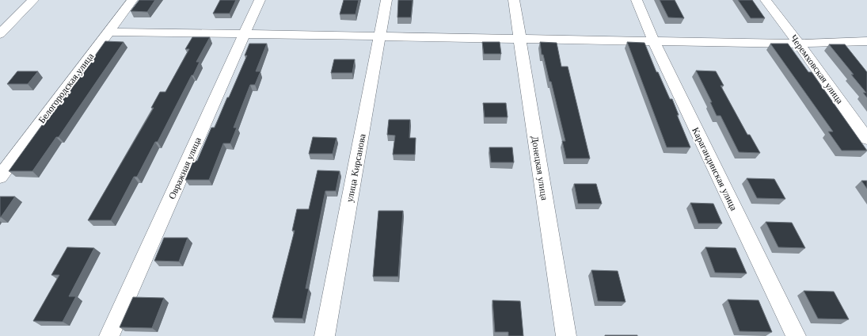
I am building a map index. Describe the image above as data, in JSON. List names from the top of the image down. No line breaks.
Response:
{"streets":{"street":["Черемховская улица","Белогородская улица","Овражная улица","улица Кирсанова","Донецкая улица","Карагандинская улица"]}}
